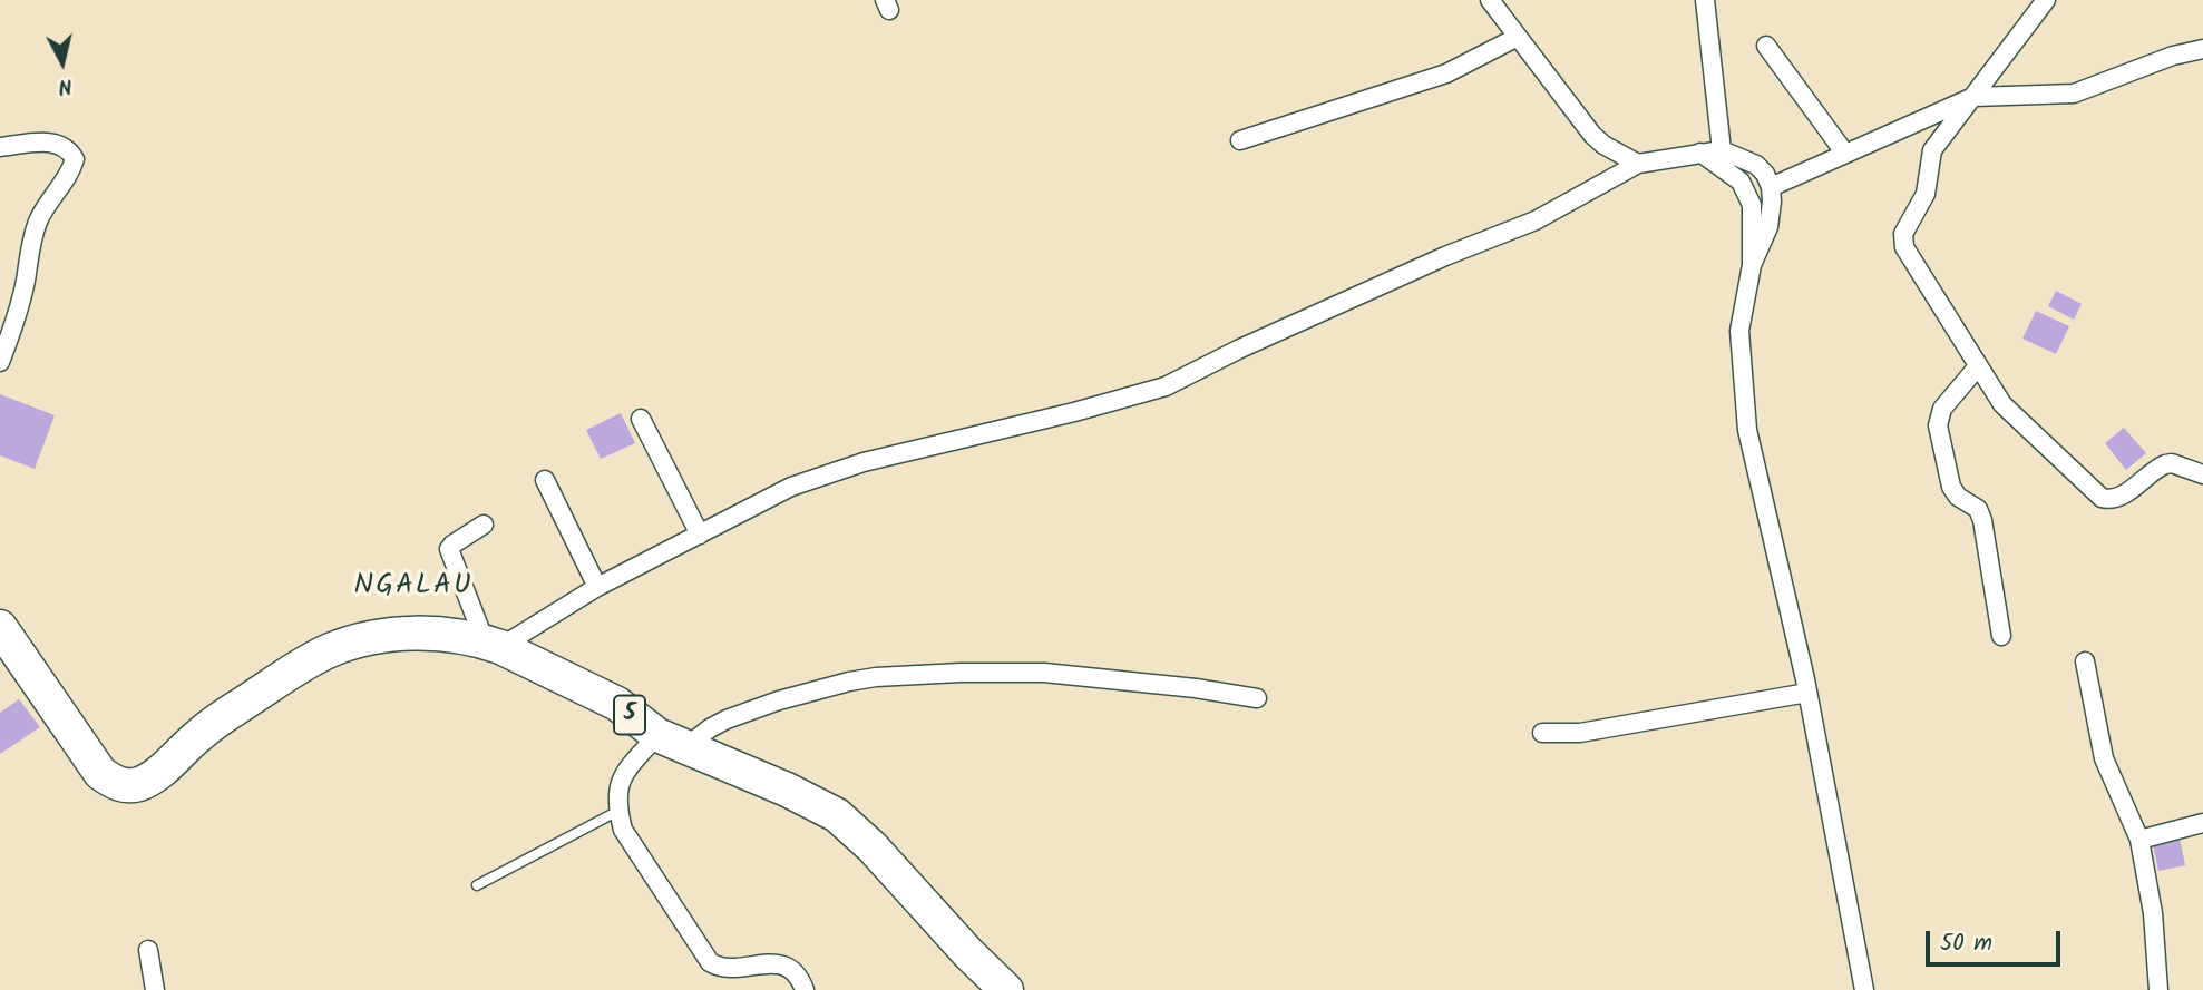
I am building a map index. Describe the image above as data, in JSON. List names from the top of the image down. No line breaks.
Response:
{"streets":{"highway":["5"]},"districts":["NGALAU"],"scale_bar":"50 m","north":"bottom"}
